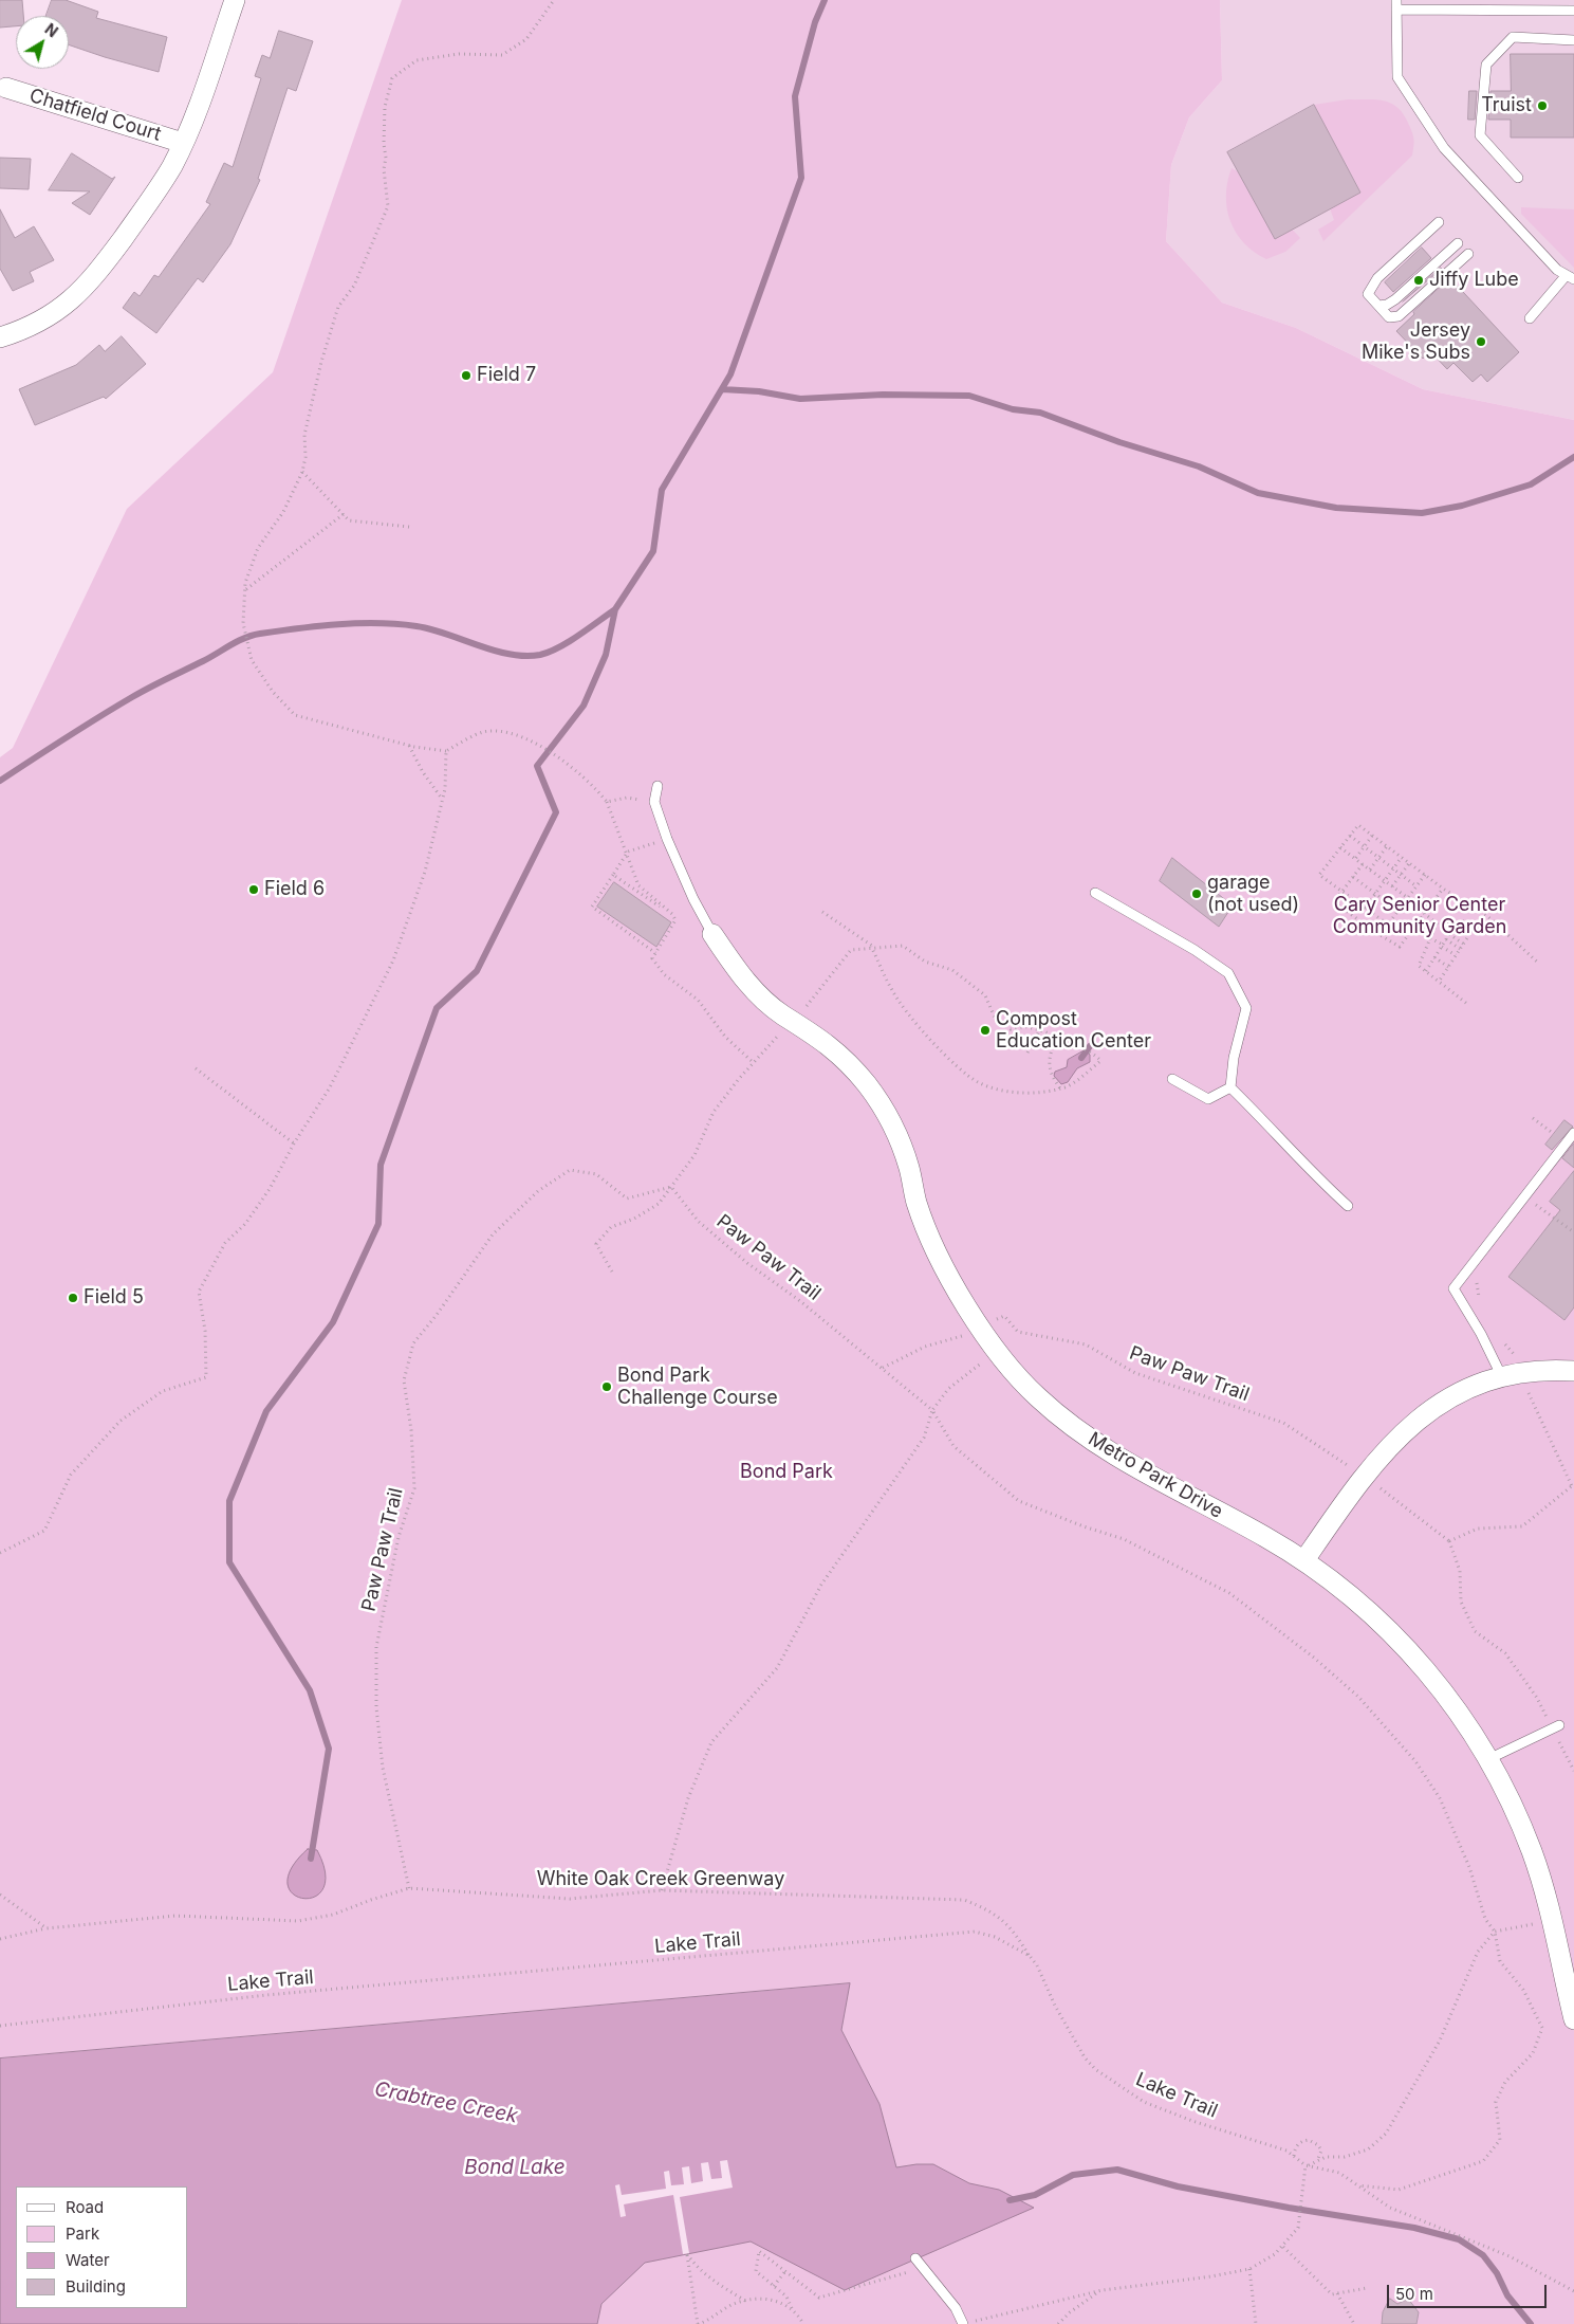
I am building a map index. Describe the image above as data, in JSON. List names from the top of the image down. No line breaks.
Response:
{"streets":{"street":["Chatfield Court","Metro Park Drive"],"path":["Paw Paw Trail","White Oak Creek Greenway","Lake Trail"]},"crossings":[["Paw Paw Trail","Metro Park Drive"],["Paw Paw Trail","White Oak Creek Greenway"],["White Oak Creek Greenway","Lake Trail"]],"water":["Crabtree Creek","Bond Lake"],"parks":["Cary Senior Center Community Garden","Bond Park"],"places":["Truist","Jiffy Lube","Jersey Mike's Subs","Field 7","Field 6","garage (not used)","Compost Education Center","Field 5","Bond Park Challenge Course"],"legend":["Road","Park","Water","Building"],"scale_bar":"50 m","north":"top right"}
